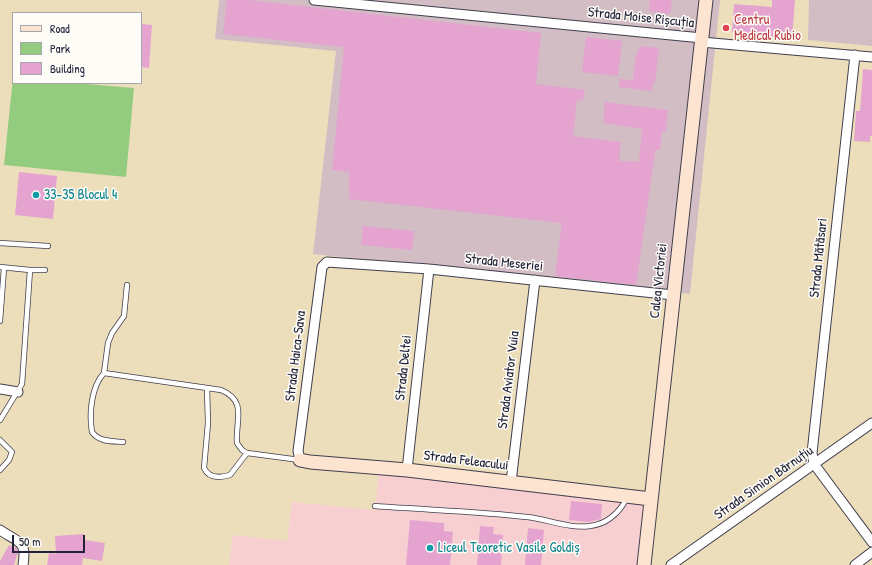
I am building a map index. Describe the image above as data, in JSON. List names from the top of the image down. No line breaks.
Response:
{"streets":{"main road":["Calea Victoriei","Strada Feleacului"],"street":["Strada Moise Rișcuția","Strada Mătăsari","Strada Meseriei","Strada Haica-Sava","Strada Deltei","Strada Aviator Vuia","Strada Simion Bărnuțiu"]},"crossings":[["Strada Moise Rișcuția","Strada Mătăsari"],["Strada Moise Rișcuția","Calea Victoriei"],["Strada Mătăsari","Strada Simion Bărnuțiu"],["Strada Meseriei","Calea Victoriei"],["Strada Meseriei","Strada Haica-Sava"],["Strada Meseriei","Strada Deltei"],["Strada Meseriei","Strada Aviator Vuia"],["Calea Victoriei","Strada Feleacului"],["Strada Haica-Sava","Strada Feleacului"],["Strada Deltei","Strada Feleacului"],["Strada Aviator Vuia","Strada Feleacului"]],"places":["Centru Medical Rubio","33-35 Blocul 4","Liceul Teoretic Vasile Goldiș"],"legend":["Road","Park","Building"],"scale_bar":"50 m"}
